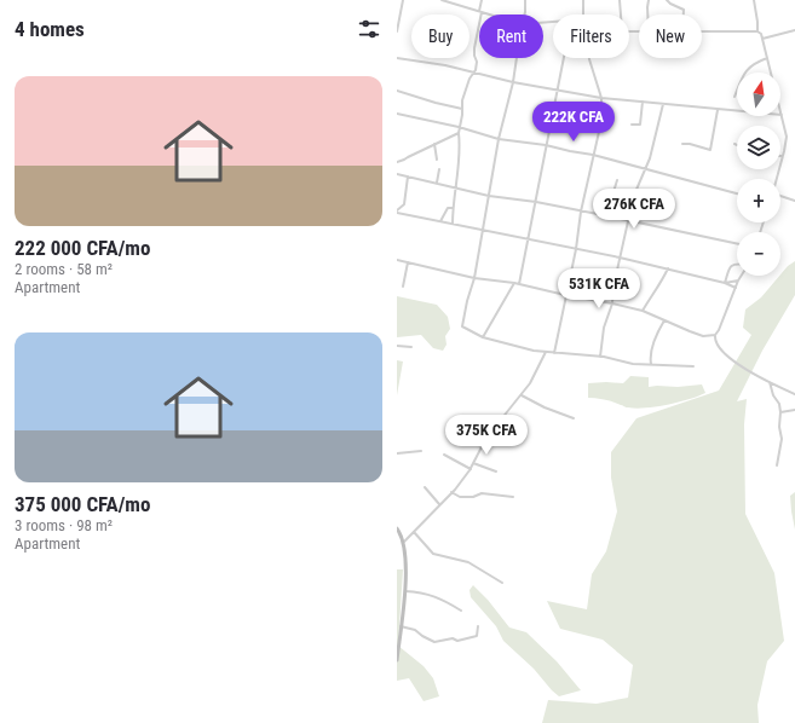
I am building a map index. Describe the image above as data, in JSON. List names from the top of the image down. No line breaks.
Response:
{"north":"top","page":{"heading":"4 homes","chip":["Buy","Rent","Filters","New"],"list":[{"name":"222 000 CFA/mo","note":"2 rooms · 58 m² · Apartment"},{"name":"375 000 CFA/mo","note":"3 rooms · 98 m² · Apartment"}],"map_buttons":["+","−"],"price":["222K CFA","276K CFA","531K CFA","375K CFA"]}}
